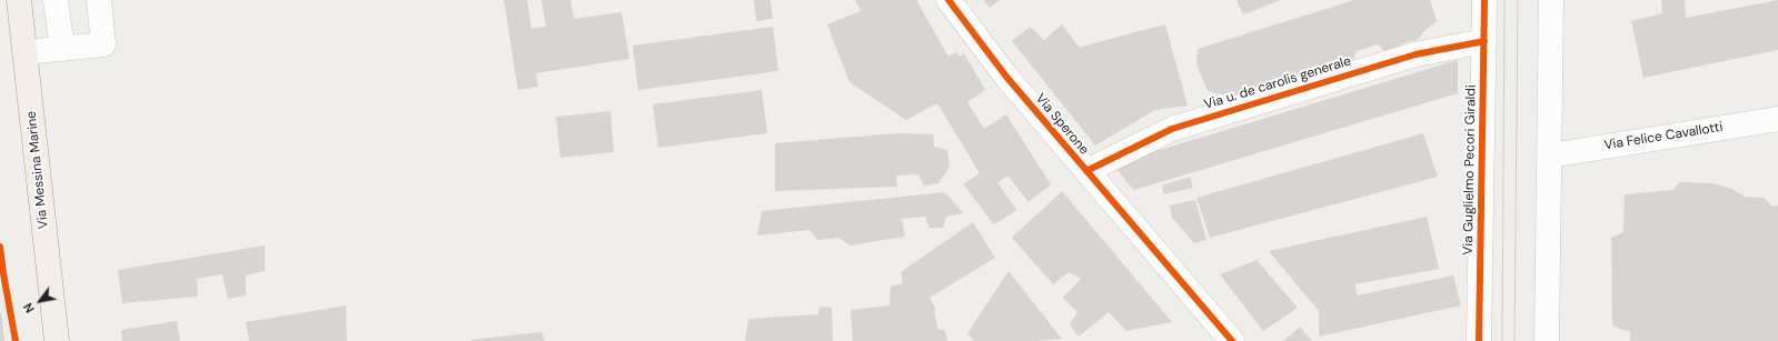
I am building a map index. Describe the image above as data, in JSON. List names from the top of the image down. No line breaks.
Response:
{"streets":{"main road":["Via Messina Marine"],"street":["Via u. de carolis generale","Via Sperone","Via Felice Cavallotti","Via Guglielmo Pecori Giraldi"]},"crossings":[["Via u. de carolis generale","Via Sperone"],["Via u. de carolis generale","Via Guglielmo Pecori Giraldi"]],"north":"bottom left"}
